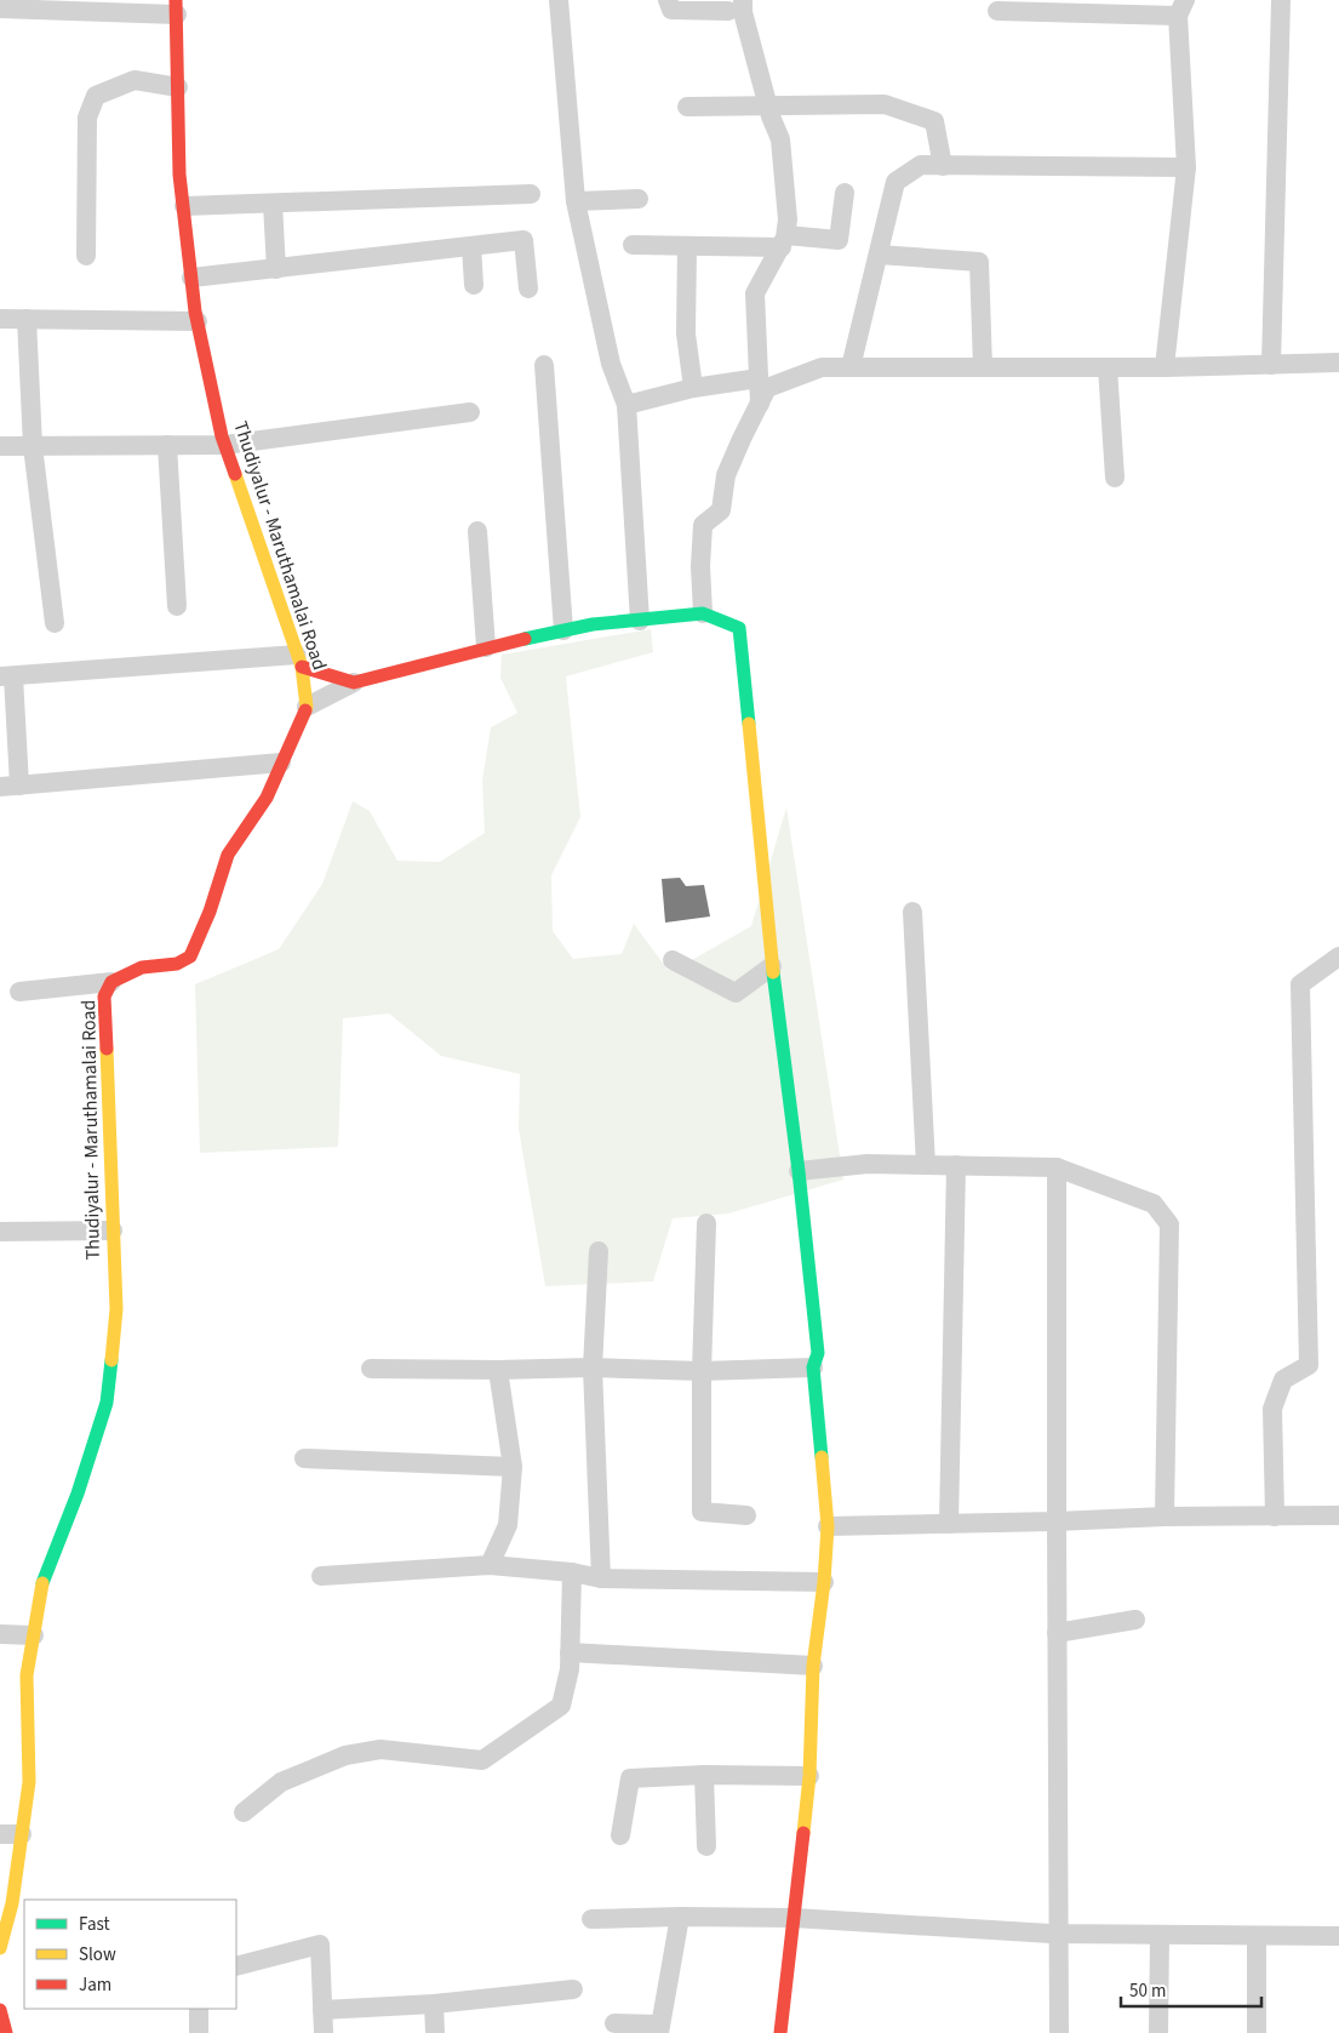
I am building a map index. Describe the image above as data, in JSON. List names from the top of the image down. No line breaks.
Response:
{"streets":{"main road":["Thudiyalur - Maruthamalai Road"]},"legend":["Fast","Slow","Jam"],"scale_bar":"50 m"}
